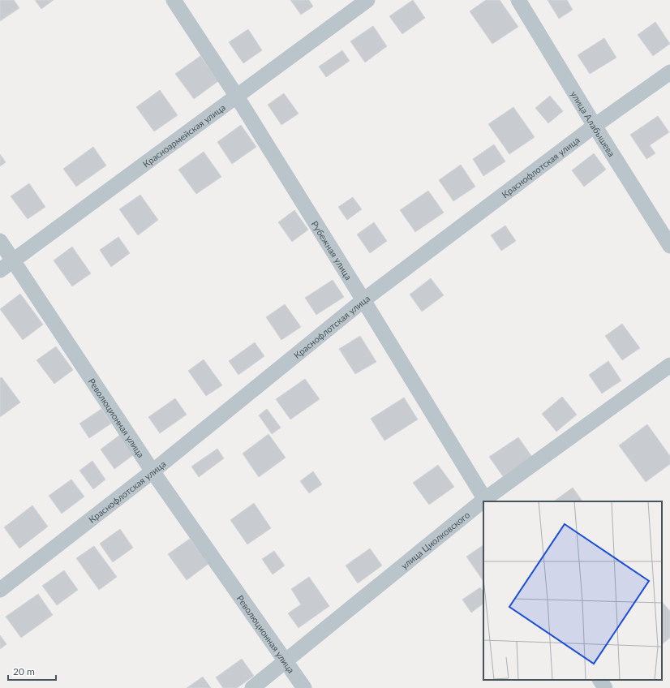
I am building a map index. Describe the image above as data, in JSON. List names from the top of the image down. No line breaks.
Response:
{"streets":{"street":["улица Алабышева","Красноармейская улица","Краснофлотская улица","Рубежная улица","Революционная улица","улица Циолковского"]},"crossings":[["улица Алабышева","Краснофлотская улица"],["Красноармейская улица","Рубежная улица"],["Красноармейская улица","Революционная улица"],["Краснофлотская улица","Рубежная улица"],["Краснофлотская улица","Революционная улица"],["Рубежная улица","улица Циолковского"],["Революционная улица","улица Циолковского"]],"scale_bar":"20 m"}
